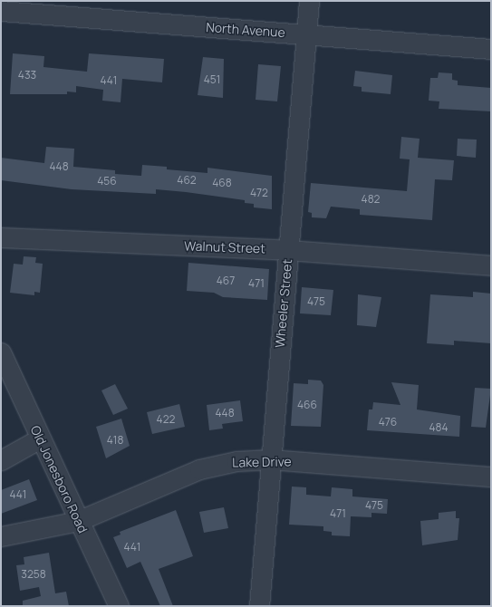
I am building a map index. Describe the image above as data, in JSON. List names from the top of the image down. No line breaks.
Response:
{"streets":{"street":["North Avenue","Walnut Street","Wheeler Street","Lake Drive","Old Jonesboro Road"]},"crossings":[["North Avenue","Wheeler Street"],["Walnut Street","Wheeler Street"],["Wheeler Street","Lake Drive"],["Lake Drive","Old Jonesboro Road"]],"house_numbers":["433","451","441","448","462","456","468","472","482","467","471","475","466","448","422","476","484","418","441","475","471","441","3258"]}
